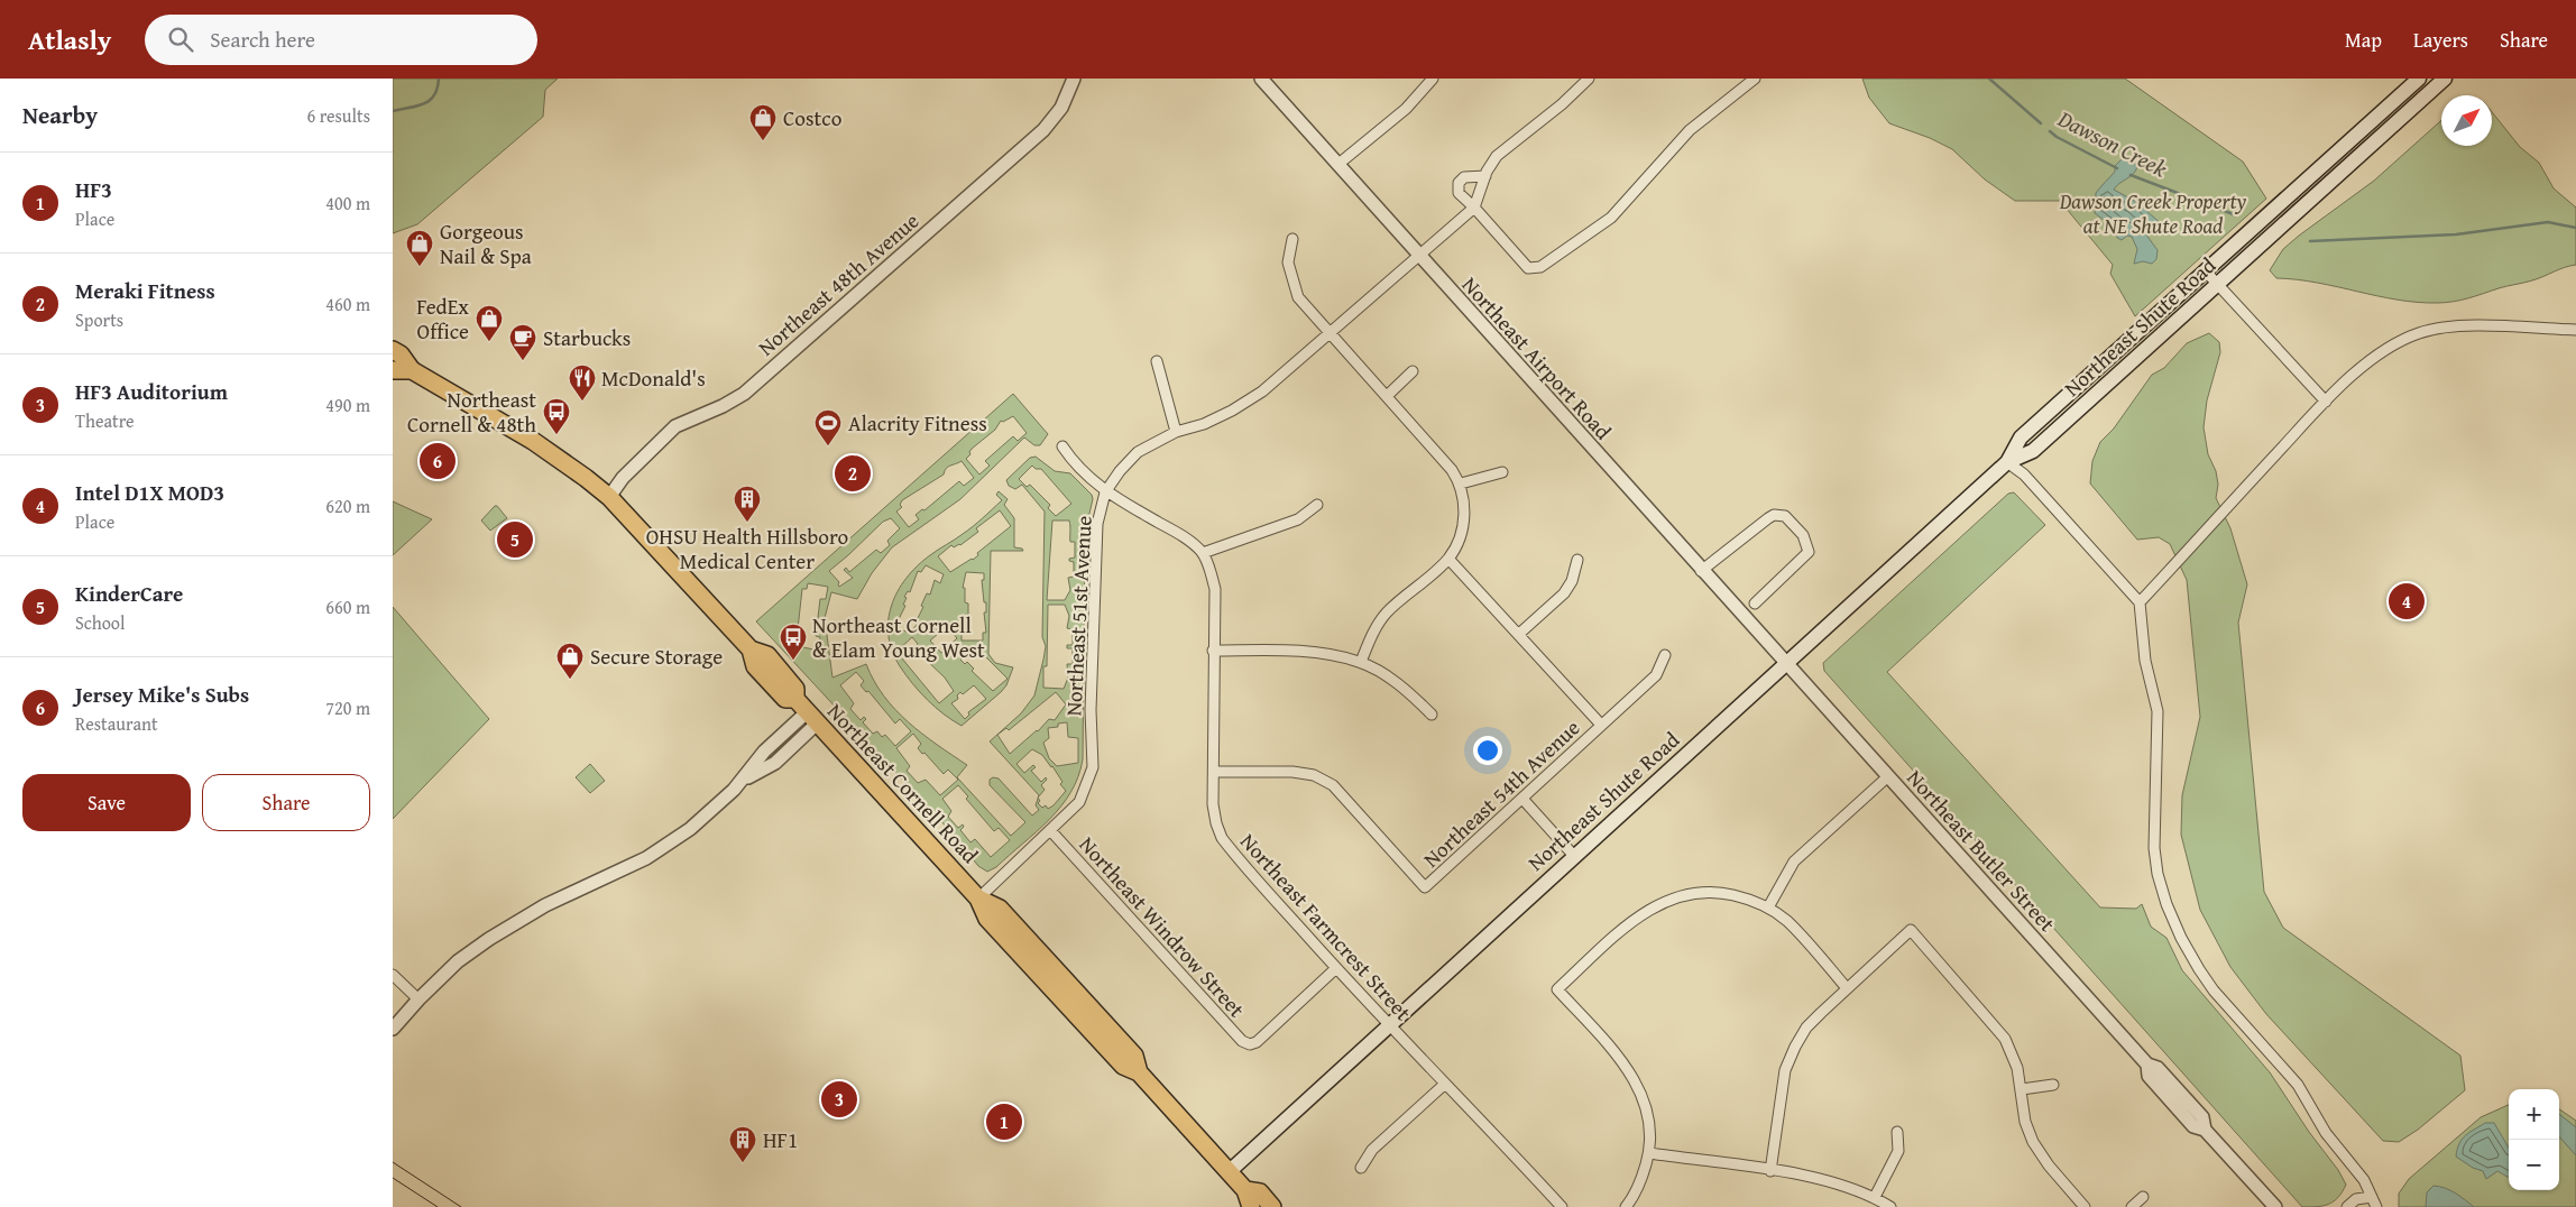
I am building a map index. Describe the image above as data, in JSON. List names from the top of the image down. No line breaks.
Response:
{"streets":{"main road":["Northeast Shute Road","Northeast Cornell Road"],"street":["Northeast 48th Avenue","Northeast Airport Road","Northeast 51st Avenue","Northeast 54th Avenue","Northeast Butler Street","Northeast Windrow Street","Northeast Farmcrest Street"]},"crossings":[["Northeast 48th Avenue","Northeast Cornell Road"],["Northeast Shute Road","Northeast Airport Road"],["Northeast Shute Road","Northeast Cornell Road"],["Northeast Shute Road","Northeast Butler Street"],["Northeast Shute Road","Northeast Farmcrest Street"],["Northeast Airport Road","Northeast 51st Avenue"],["Northeast Airport Road","Northeast Butler Street"],["Northeast 51st Avenue","Northeast Cornell Road"],["Northeast 51st Avenue","Northeast Windrow Street"],["Northeast 54th Avenue","Northeast Farmcrest Street"],["Northeast Windrow Street","Northeast Farmcrest Street"]],"water":["Dawson Creek"],"parks":["Dawson Creek Property at NE Shute Road"],"places":{"shop":["Costco","Gorgeous Nail & Spa","FedEx Office","Secure Storage"],"cafe":["Starbucks"],"restaurant":["McDonald's"],"bus stop":["Northeast Cornell & 48th","Northeast Cornell & Elam Young West"],"sports":["Alacrity Fitness"],"building":["OHSU Health Hillsboro Medical Center","HF1"]},"north":"top right","page":{"header":"Atlasly","search":"Search here","nav":["Map","Layers","Share"],"heading":["Nearby","6 results"],"list":[{"mark":"1","name":"HF3","note":"Place","value":"400 m"},{"mark":"2","name":"Meraki Fitness","note":"Sports","value":"460 m"},{"mark":"3","name":"HF3 Auditorium","note":"Theatre","value":"490 m"},{"mark":"4","name":"Intel D1X MOD3","note":"Place","value":"620 m"},{"mark":"5","name":"KinderCare","note":"School","value":"660 m"},{"mark":"6","name":"Jersey Mike's Subs","note":"Restaurant","value":"720 m"}],"pins":["6","2","5","4","3","1"],"buttons":["Save","Share"],"map_buttons":["+","−"]}}
